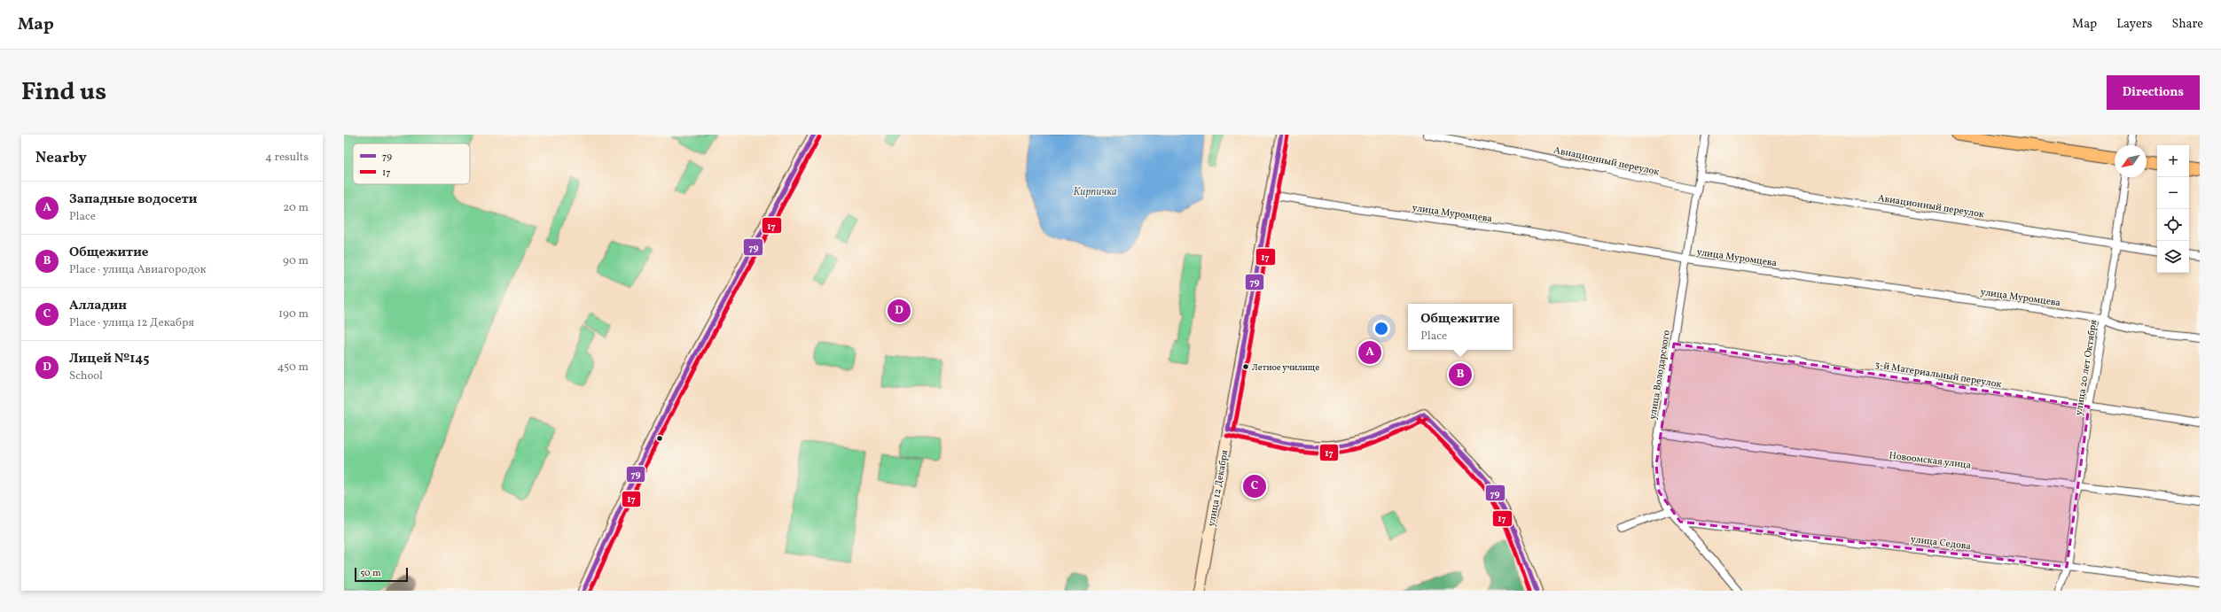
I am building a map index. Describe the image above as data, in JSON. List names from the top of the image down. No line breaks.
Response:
{"streets":{"main road":["улица 12 Декабря"],"street":["Авиационный переулок","улица Муромцева","улица 20 лет Октября","3-й Материальный переулок","улица Володарского","Новоомская улица","улица Седова"]},"crossings":[["Авиационный переулок","улица 20 лет Октября"],["Авиационный переулок","улица Володарского"],["улица Муромцева","улица 20 лет Октября"],["улица Муромцева","улица Володарского"],["улица Муромцева","улица 12 Декабря"],["улица 20 лет Октября","3-й Материальный переулок"],["улица 20 лет Октября","Новоомская улица"],["улица 20 лет Октября","улица Седова"],["3-й Материальный переулок","улица Володарского"],["улица Володарского","Новоомская улица"],["улица Володарского","улица Седова"]],"water":["Кирпичка"],"places":["Летное училище"],"lines":["transit line 79","transit line 17"],"legend":["79","17"],"scale_bar":"50 m","north":"bottom left","page":{"header":"Map","nav":["Map","Layers","Share"],"title":"Find us","buttons":"Directions","heading":["Nearby","4 results"],"map_buttons":["+","−"],"list":[{"mark":"A","name":"Западные водосети","note":"Place","value":"20 m"},{"mark":"B","name":"Общежитие","note":"Place · улица Авиагородок","value":"90 m"},{"mark":"C","name":"Алладин","note":"Place · улица 12 Декабря","value":"190 m"},{"mark":"D","name":"Лицей №145","note":"School","value":"450 m"}],"pins":["D","A","B","C"],"popup":["Общежитие","Place"],"scale":"50 m"}}
